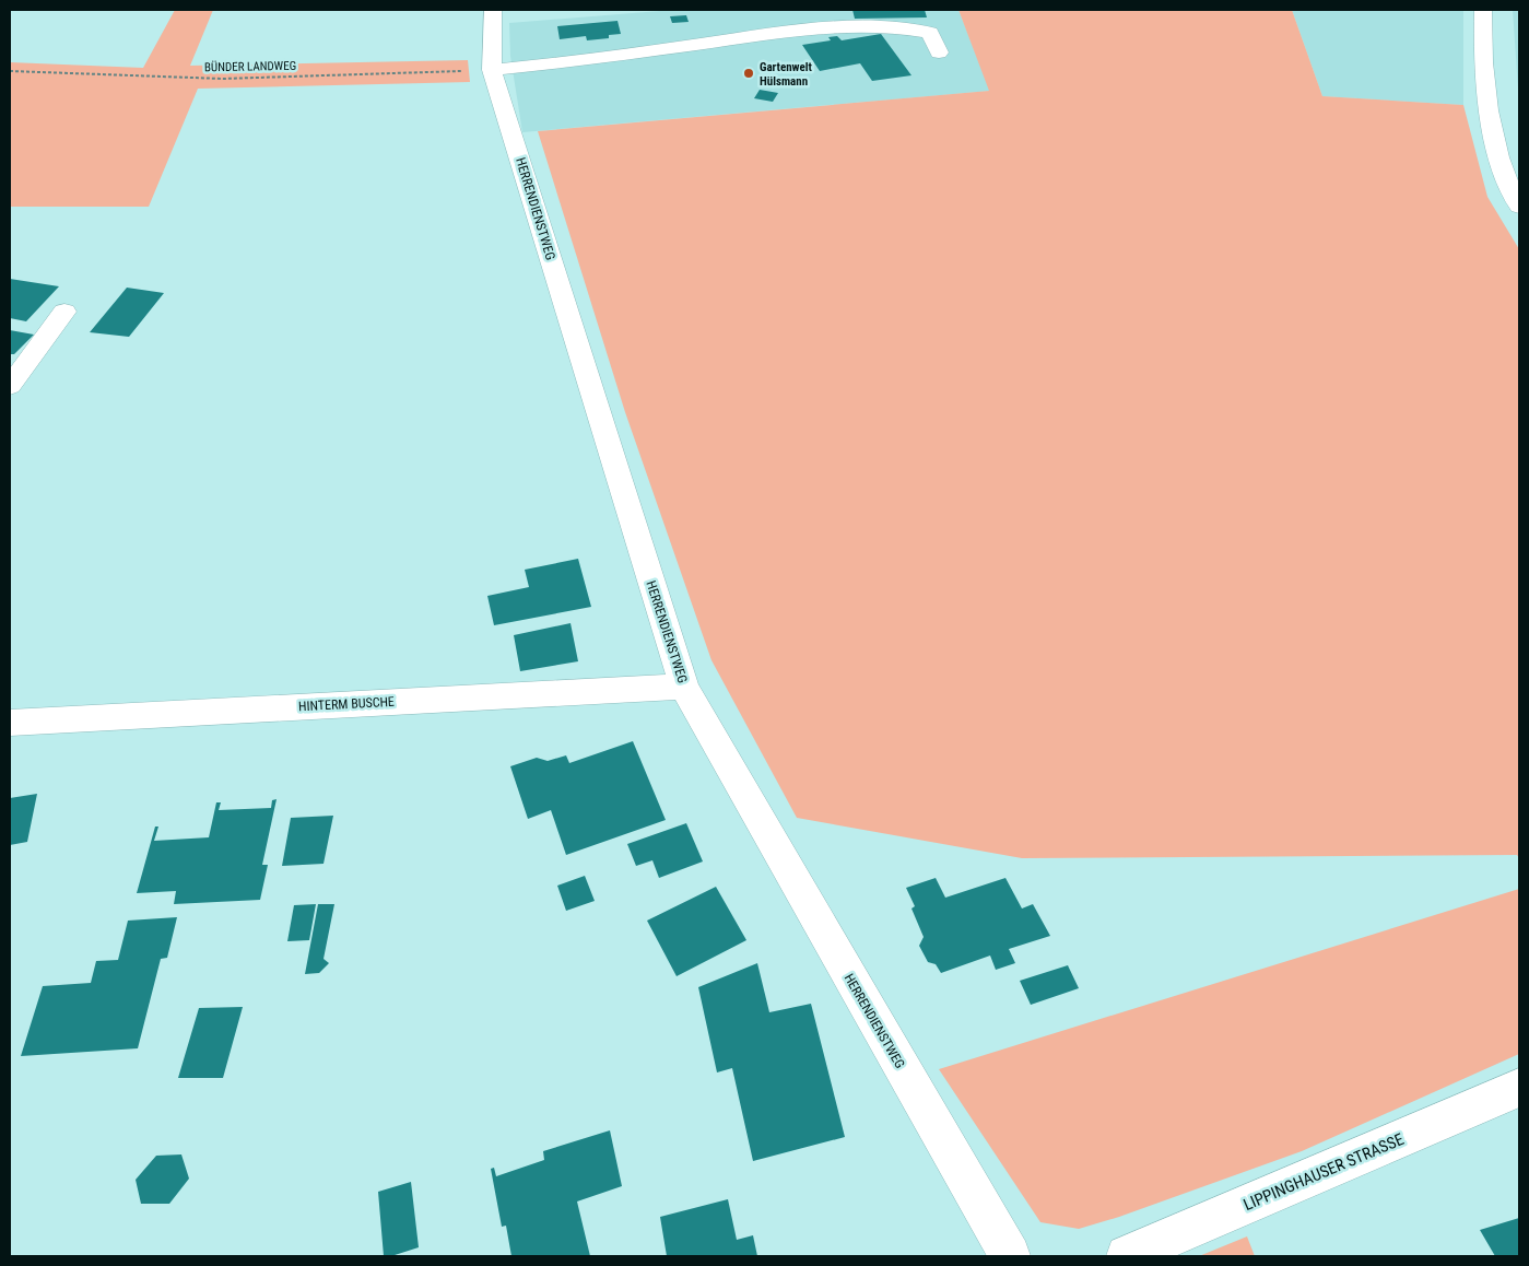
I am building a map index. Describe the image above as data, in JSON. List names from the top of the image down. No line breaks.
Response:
{"streets":{"street":["HERRENDIENSTWEG","HINTERM BUSCHE","LIPPINGHAUSER STRASSE"],"path":["BÜNDER LANDWEG"]},"crossings":[["BÜNDER LANDWEG","HERRENDIENSTWEG"],["HERRENDIENSTWEG","HINTERM BUSCHE"]],"places":["Gartenwelt Hülsmann"]}
